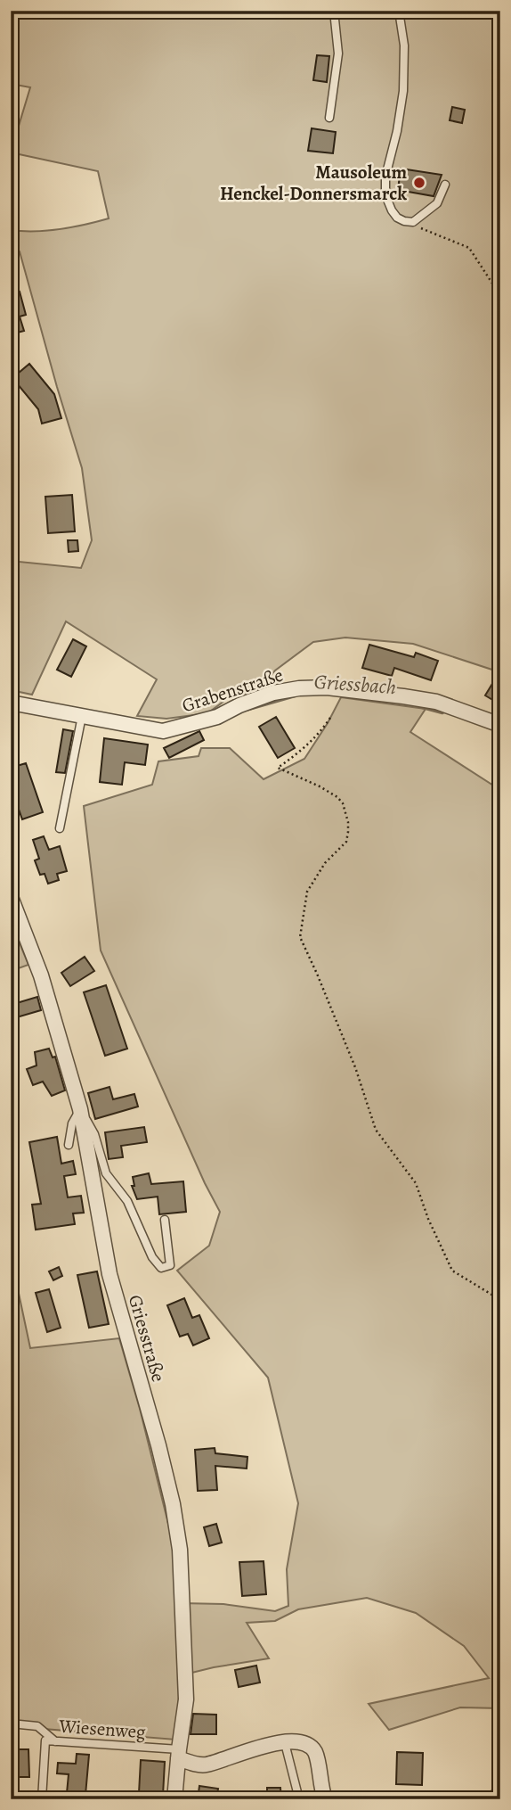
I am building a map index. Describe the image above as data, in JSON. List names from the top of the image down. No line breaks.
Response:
{"streets":{"street":["Grabenstraße","Griesstraße"],"lane":["Wiesenweg"]},"crossings":[["Griesstraße","Wiesenweg"]],"water":["Griessbach"],"places":["Mausoleum Henckel-Donnersmarck"]}
